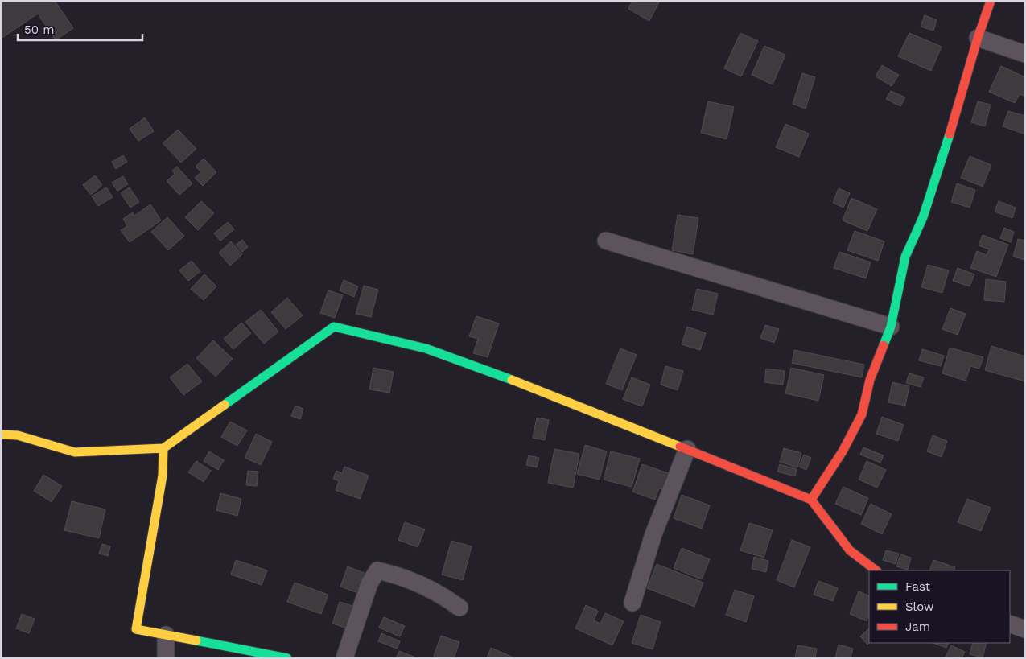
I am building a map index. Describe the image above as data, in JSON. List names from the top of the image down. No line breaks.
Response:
{"legend":["Fast","Slow","Jam"],"scale_bar":"50 m"}
